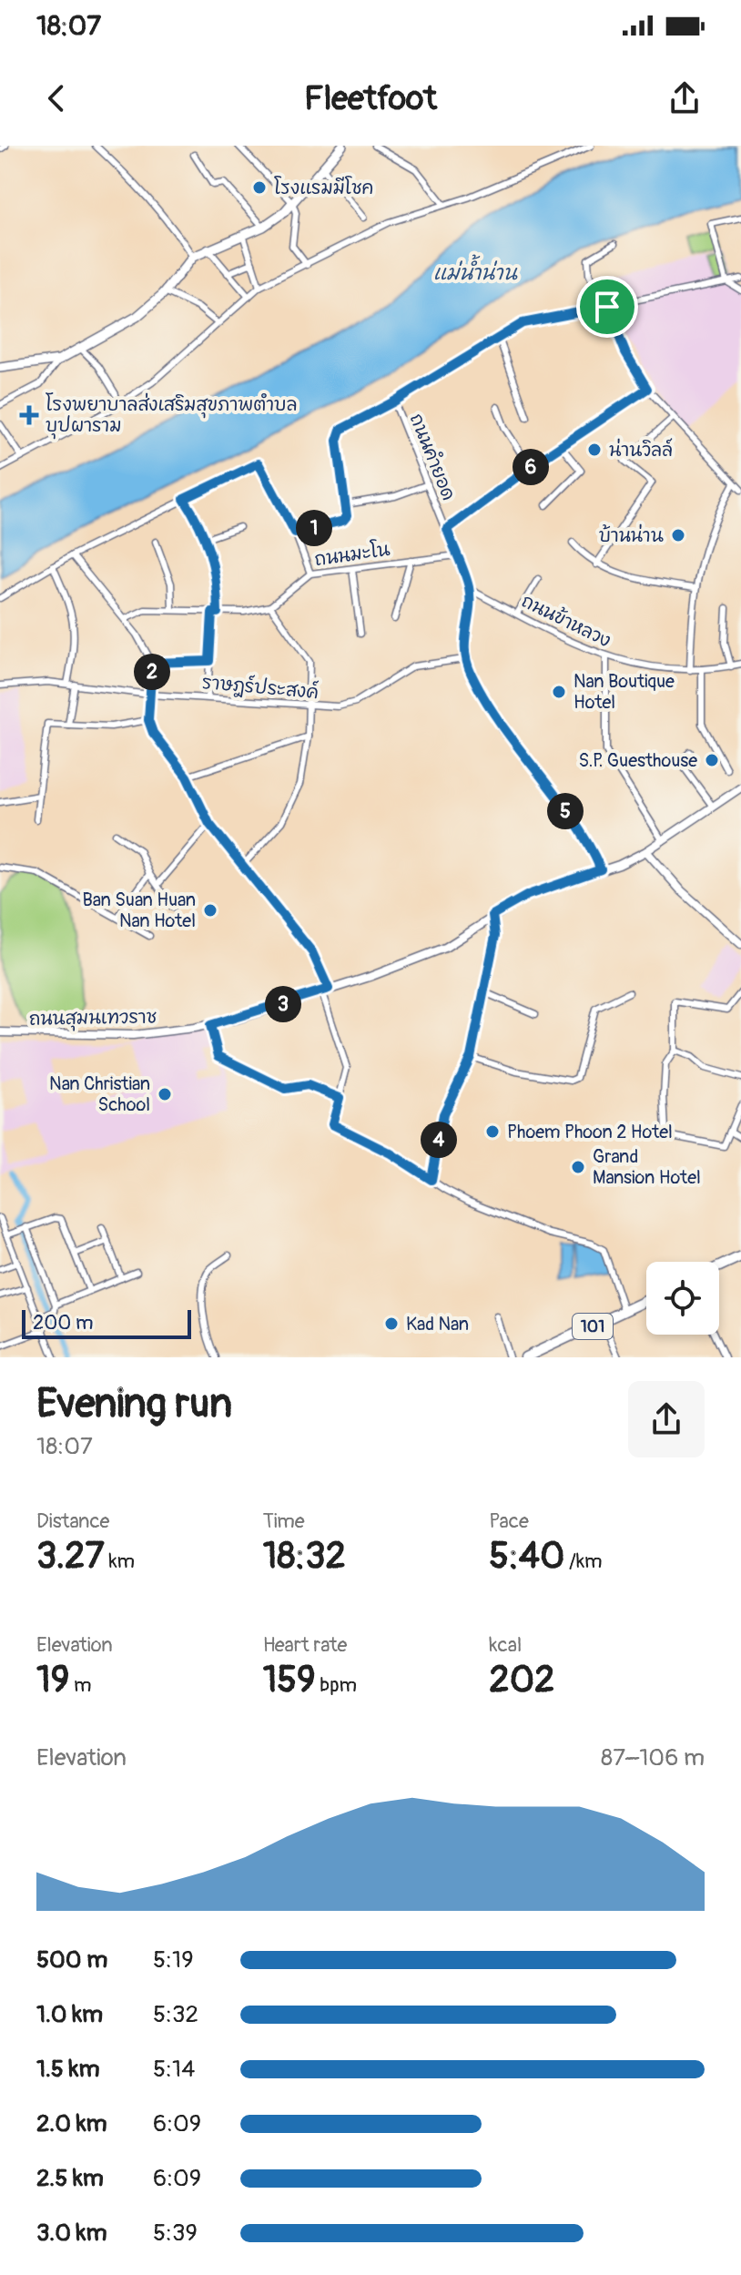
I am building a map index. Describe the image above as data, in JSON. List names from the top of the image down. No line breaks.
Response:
{"streets":{"main road":["101"],"street":["ถนนคำยอด","ถนนมะโน","ถนนข้าหลวง","ราษฎร์ประสงค์","ถนนสุมนเทวราช"]},"crossings":[["ถนนคำยอด","ถนนมะโน"],["ถนนคำยอด","ถนนข้าหลวง"],["ถนนคำยอด","ราษฎร์ประสงค์"]],"water":["แม่น้ำน่าน"],"places":{"other":["โรงแรมมีโชค","น่านวิลล์","บ้านน่าน","Nan Boutique Hotel","S.P. Guesthouse","Ban Suan Huan Nan Hotel","Nan Christian School","Phoem Phoon 2 Hotel","Grand Mansion Hotel","Kad Nan"],"health":["โรงพยาบาลส่งเสริมสุขภาพตำบล บุปผาราม"]},"scale_bar":"200 m","page":{"status":"18:07","header":"Fleetfoot","pins":["6","1","2","5","3","4"],"scale":"200 m","heading":["Evening run","18:07"],"stats":[["Distance","3.27 km"],["Time","18:32"],["Pace","5:40 /km"],["Elevation","19 m"],["Heart rate","159 bpm"],["kcal","202"]],"chart":["Elevation","87–106 m"],"list":[{"name":"500 m","note":"5:19"},{"name":"1.0 km","note":"5:32"},{"name":"1.5 km","note":"5:14"},{"name":"2.0 km","note":"6:09"},{"name":"2.5 km","note":"6:09"},{"name":"3.0 km","note":"5:39"}]}}
